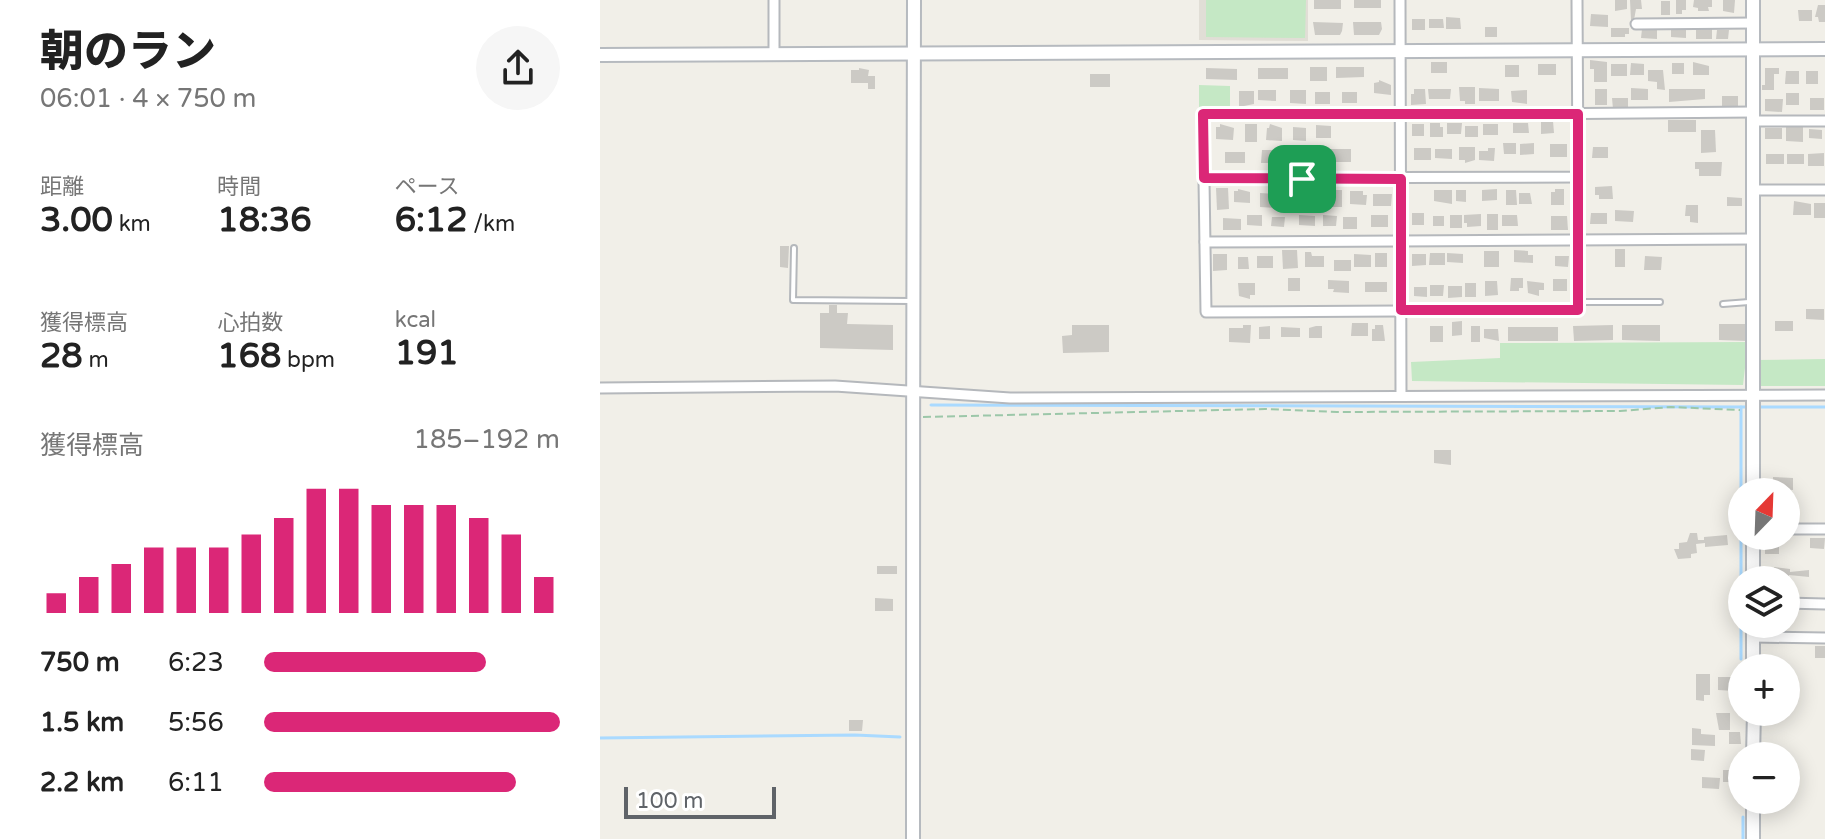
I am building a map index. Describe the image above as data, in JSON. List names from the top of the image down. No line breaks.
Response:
{"scale_bar":"100 m","north":"top right","page":{"heading":["朝のラン","06:01 · 4 × 750 m"],"stats":[["距離","3.00 km"],["時間","18:36"],["ペース","6:12 /km"],["獲得標高","28 m"],["心拍数","168 bpm"],["kcal","191"]],"chart":["獲得標高","185–192 m"],"map_buttons":["+","−"],"list":[{"name":"750 m","note":"6:23"},{"name":"1.5 km","note":"5:56"},{"name":"2.2 km","note":"6:11"}],"scale":"100 m"}}
